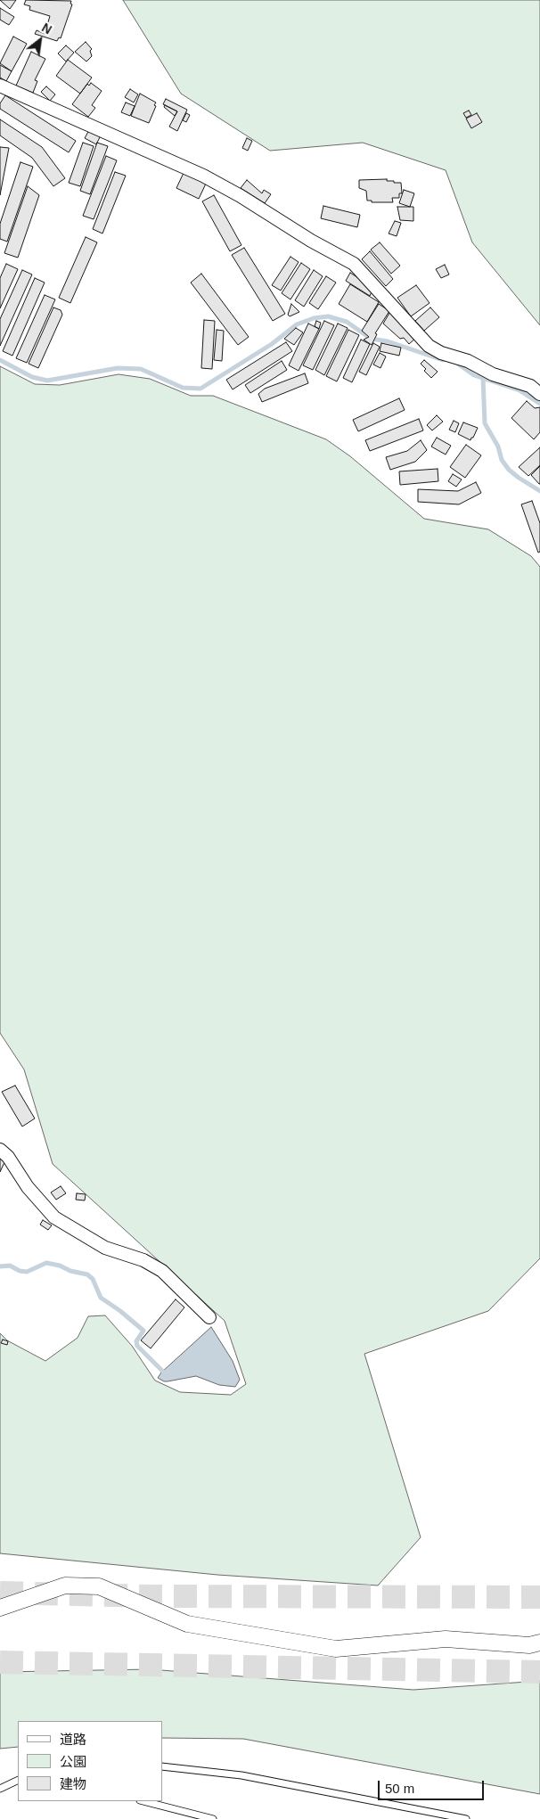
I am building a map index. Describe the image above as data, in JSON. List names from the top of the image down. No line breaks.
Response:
{"legend":["道路","公園","建物"],"scale_bar":"50 m","north":"top right"}
